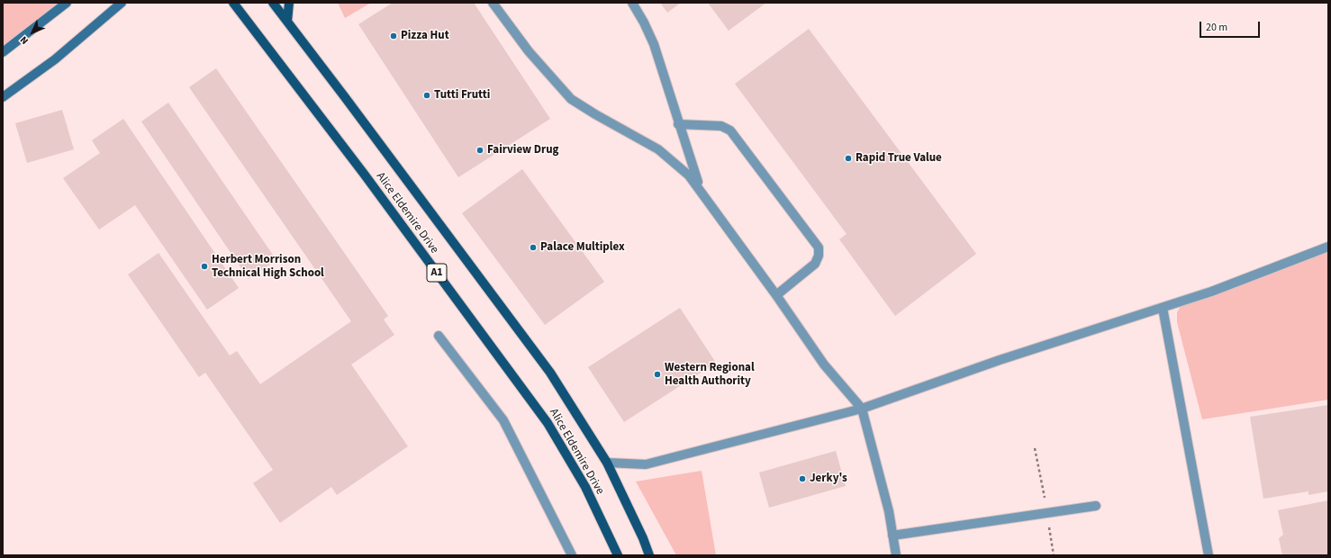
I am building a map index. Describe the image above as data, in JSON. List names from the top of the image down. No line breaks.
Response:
{"streets":{"main road":["Alice Eldemire Drive","A1"]},"places":["Pizza Hut","Tutti Frutti","Fairview Drug","Rapid True Value","Palace Multiplex","Herbert Morrison Technical High School","Western Regional Health Authority","Jerky's"],"scale_bar":"20 m","north":"bottom left"}
